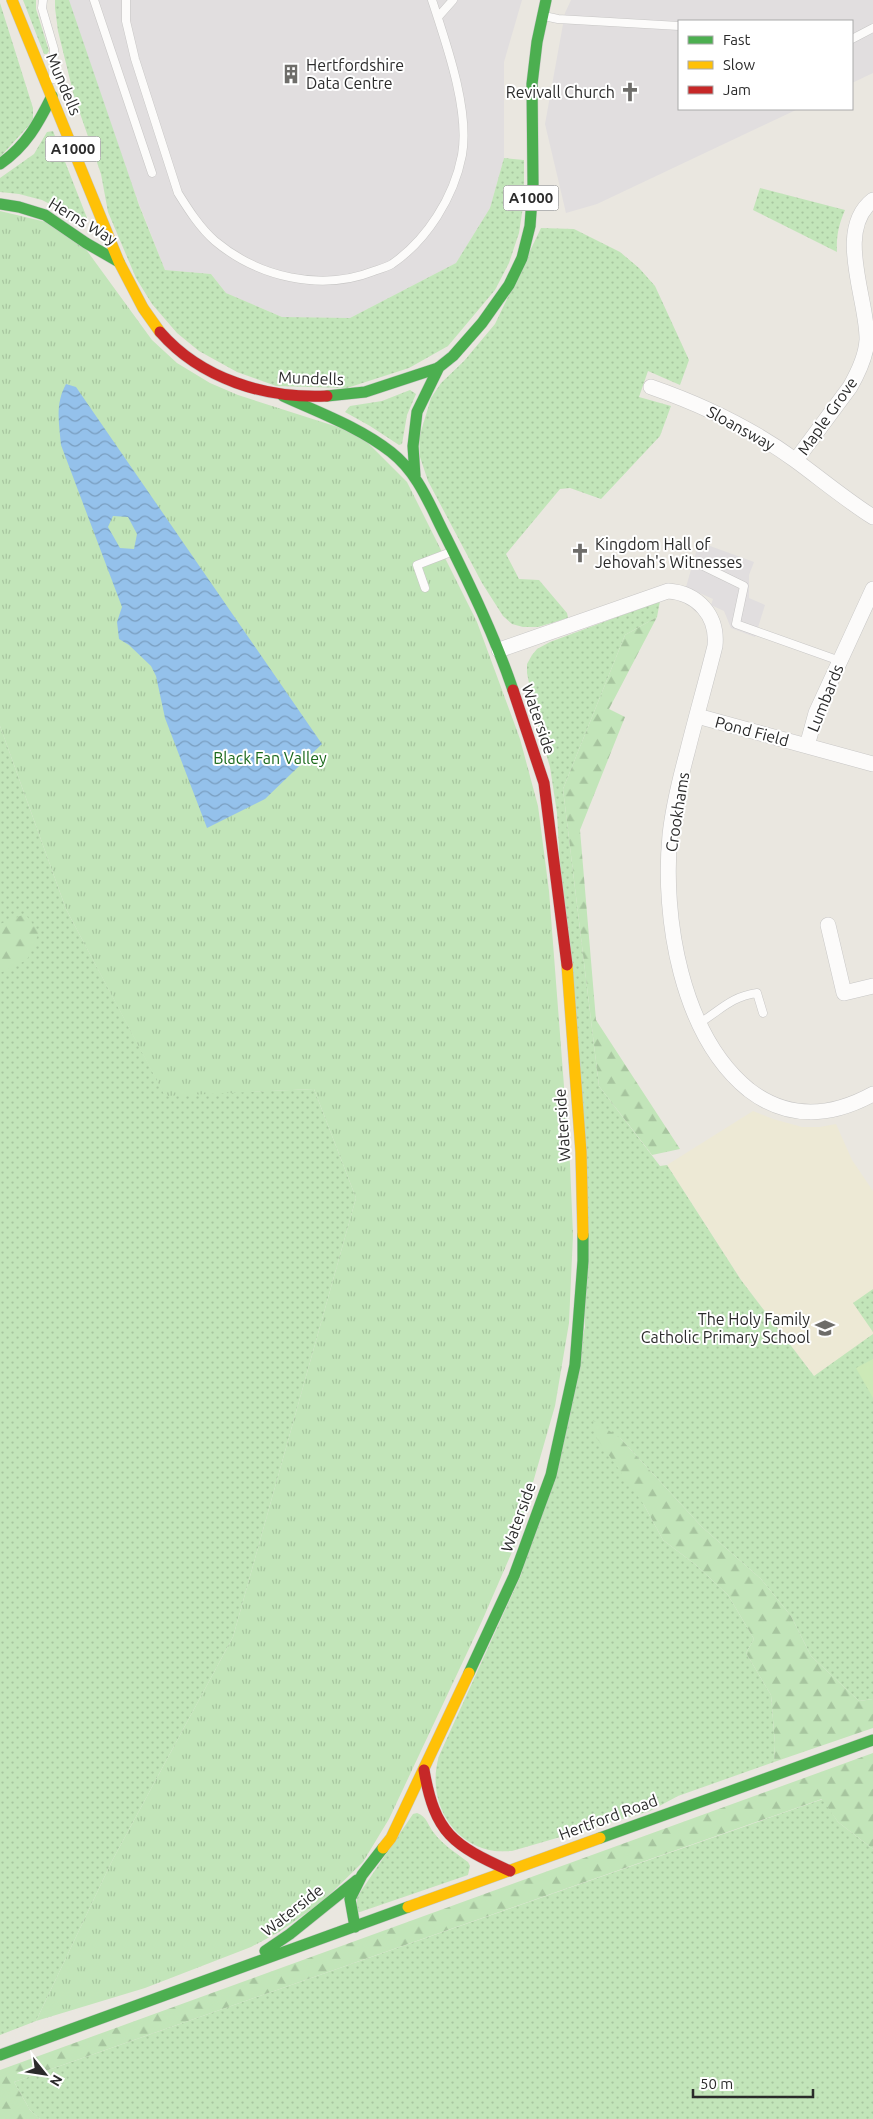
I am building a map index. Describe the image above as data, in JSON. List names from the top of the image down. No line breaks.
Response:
{"streets":{"main road":["Mundells","A1000","Herns Way","Waterside","Hertford Road"],"street":["Maple Grove","Sloansway","Lumbards","Pond Field","Crookhams"]},"crossings":[["Mundells","Herns Way"],["Mundells","Waterside"],["Maple Grove","Sloansway"],["Lumbards","Pond Field"],["Waterside","Crookhams"],["Waterside","Hertford Road"],["Pond Field","Crookhams"]],"parks":["Black Fan Valley"],"places":{"building":["Hertfordshire Data Centre"],"church":["Revivall Church","Kingdom Hall of Jehovah's Witnesses"],"school or university":["The Holy Family Catholic Primary School"]},"legend":["Fast","Slow","Jam"],"scale_bar":"50 m","north":"bottom right"}
